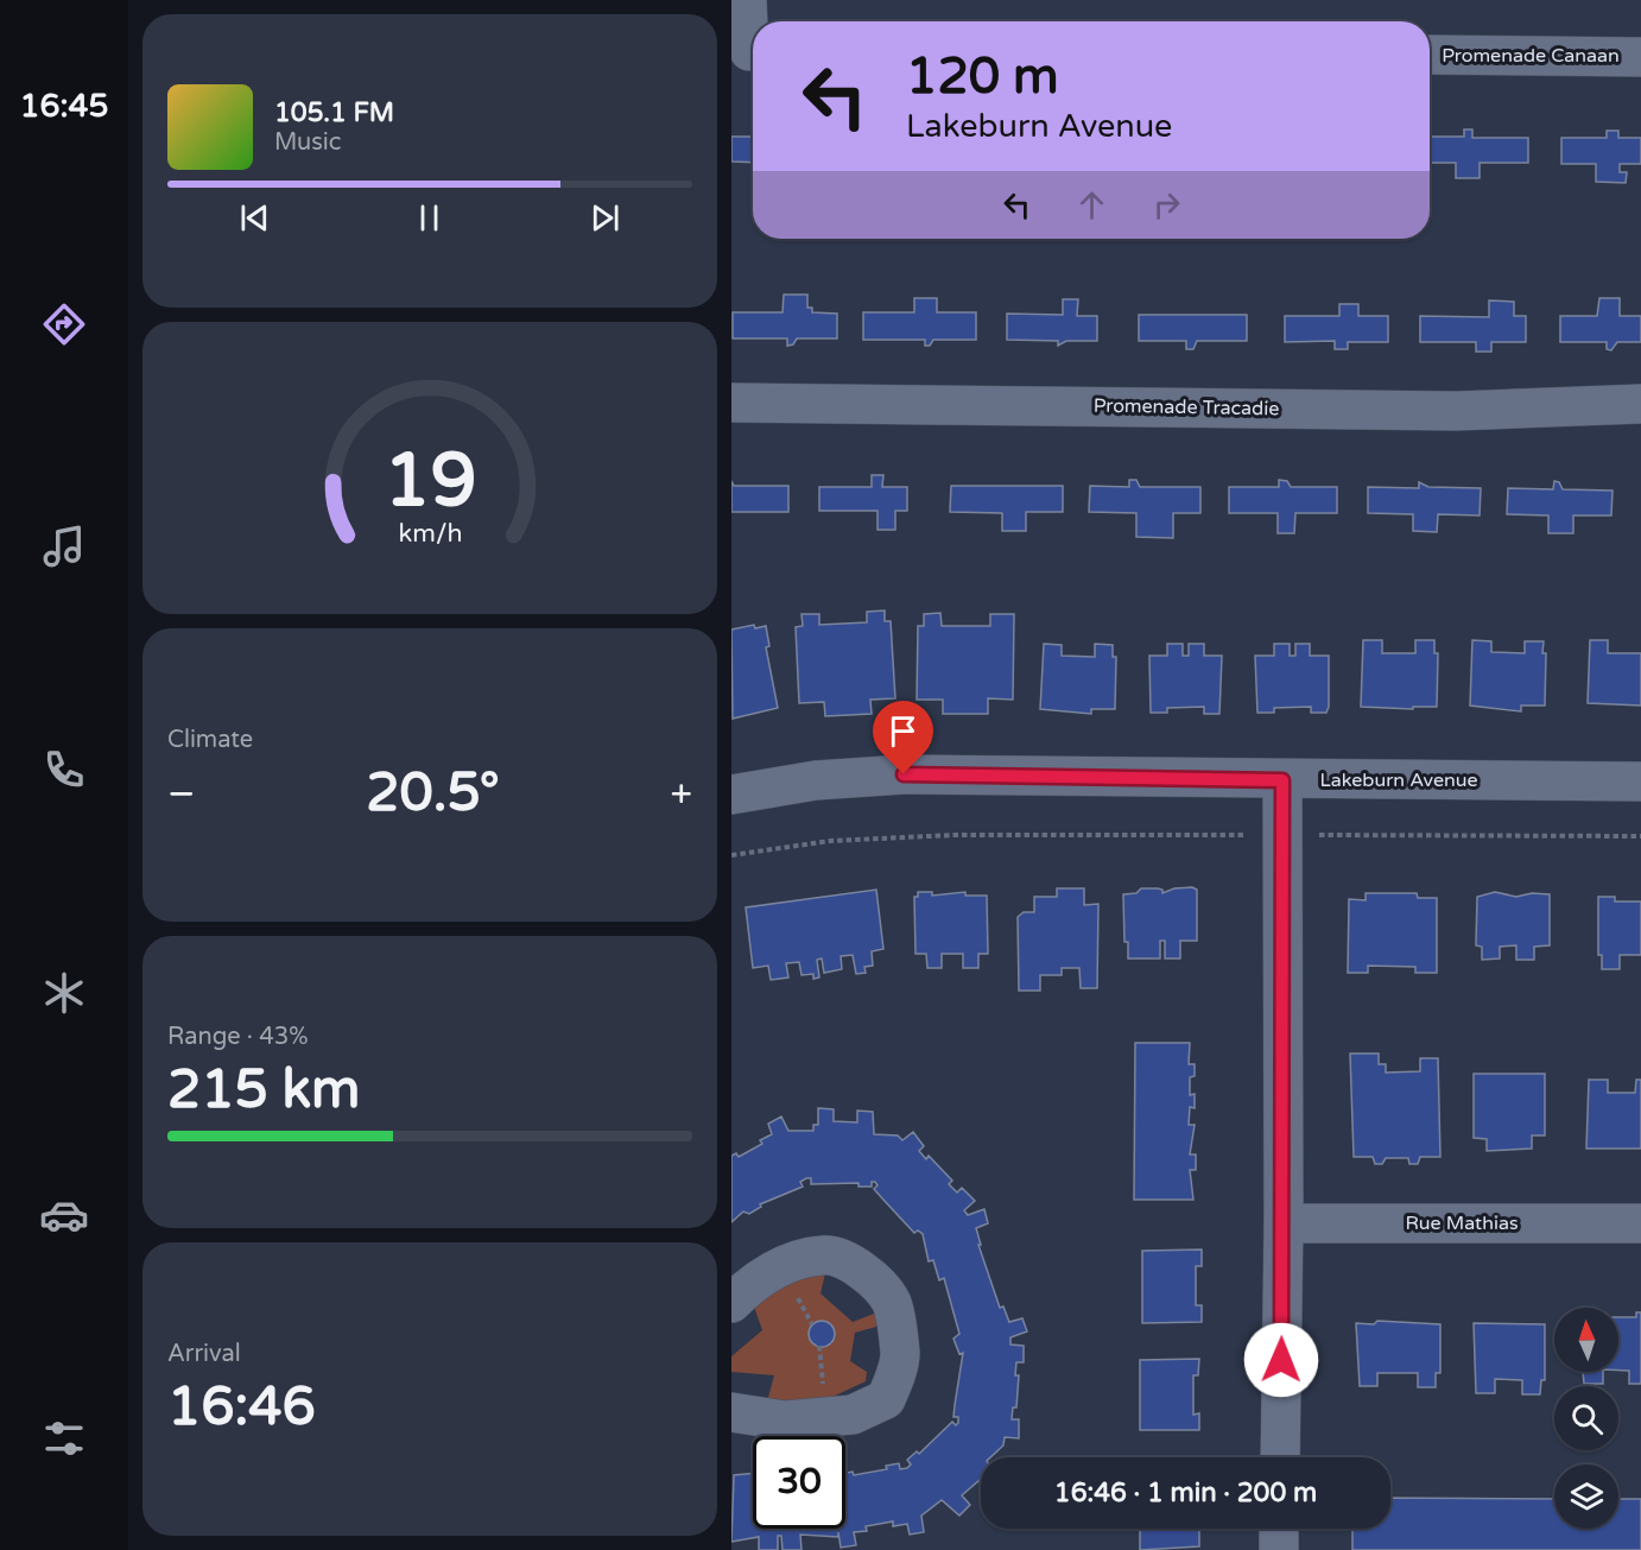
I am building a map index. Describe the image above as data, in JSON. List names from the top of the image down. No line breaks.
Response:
{"streets":{"street":["Promenade Canaan","Promenade Tracadie","Lakeburn Avenue","Rue Mathias"]},"north":"top","page":{"tabs":"16:45","turn":["120 m","Lakeburn Avenue"],"song":["105.1 FM","Music"],"tile":["Climate",["Range · 43%","215 km"],["Arrival","16:46"]],"heat":["−","20.5°","+"],"limit":"30","trip":"16:46 · 1 min · 200 m","gauge":["19","km/h"]}}
